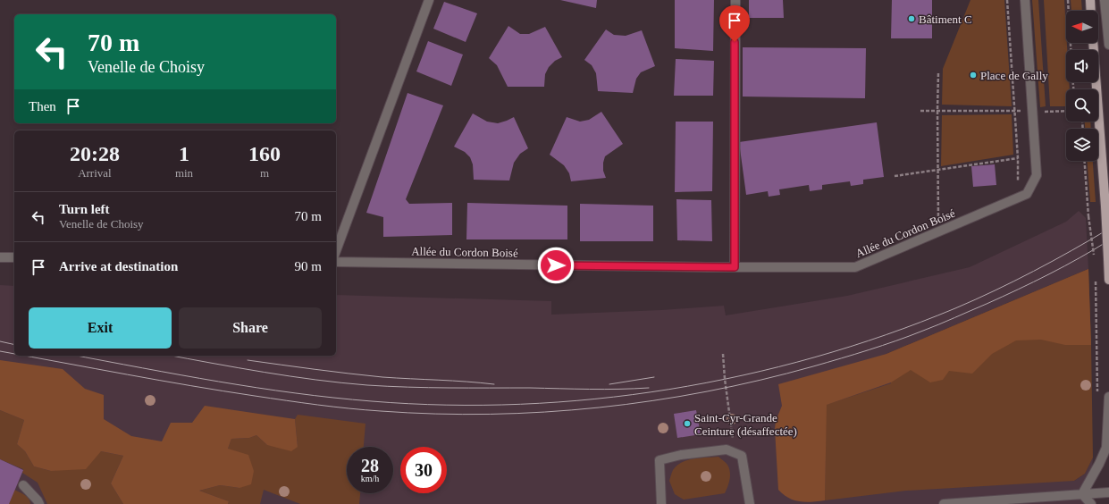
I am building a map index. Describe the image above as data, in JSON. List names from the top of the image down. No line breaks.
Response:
{"streets":{"street":["Allée du Cordon Boisé"]},"places":["Bâtiment C","Place de Gally","Saint-Cyr-Grande Ceinture (désaffectée)"],"north":"left","page":{"turn":["70 m","Venelle de Choisy"],"then":"Then","eta":["20:28","Arrival","1","min","160","m"],"list":[{"name":"Turn left","note":"Venelle de Choisy","value":"70 m"},{"name":"Arrive at destination","value":"90 m"}],"buttons":["Exit","Share"],"speed":"28 km/h","limit":"30"}}
